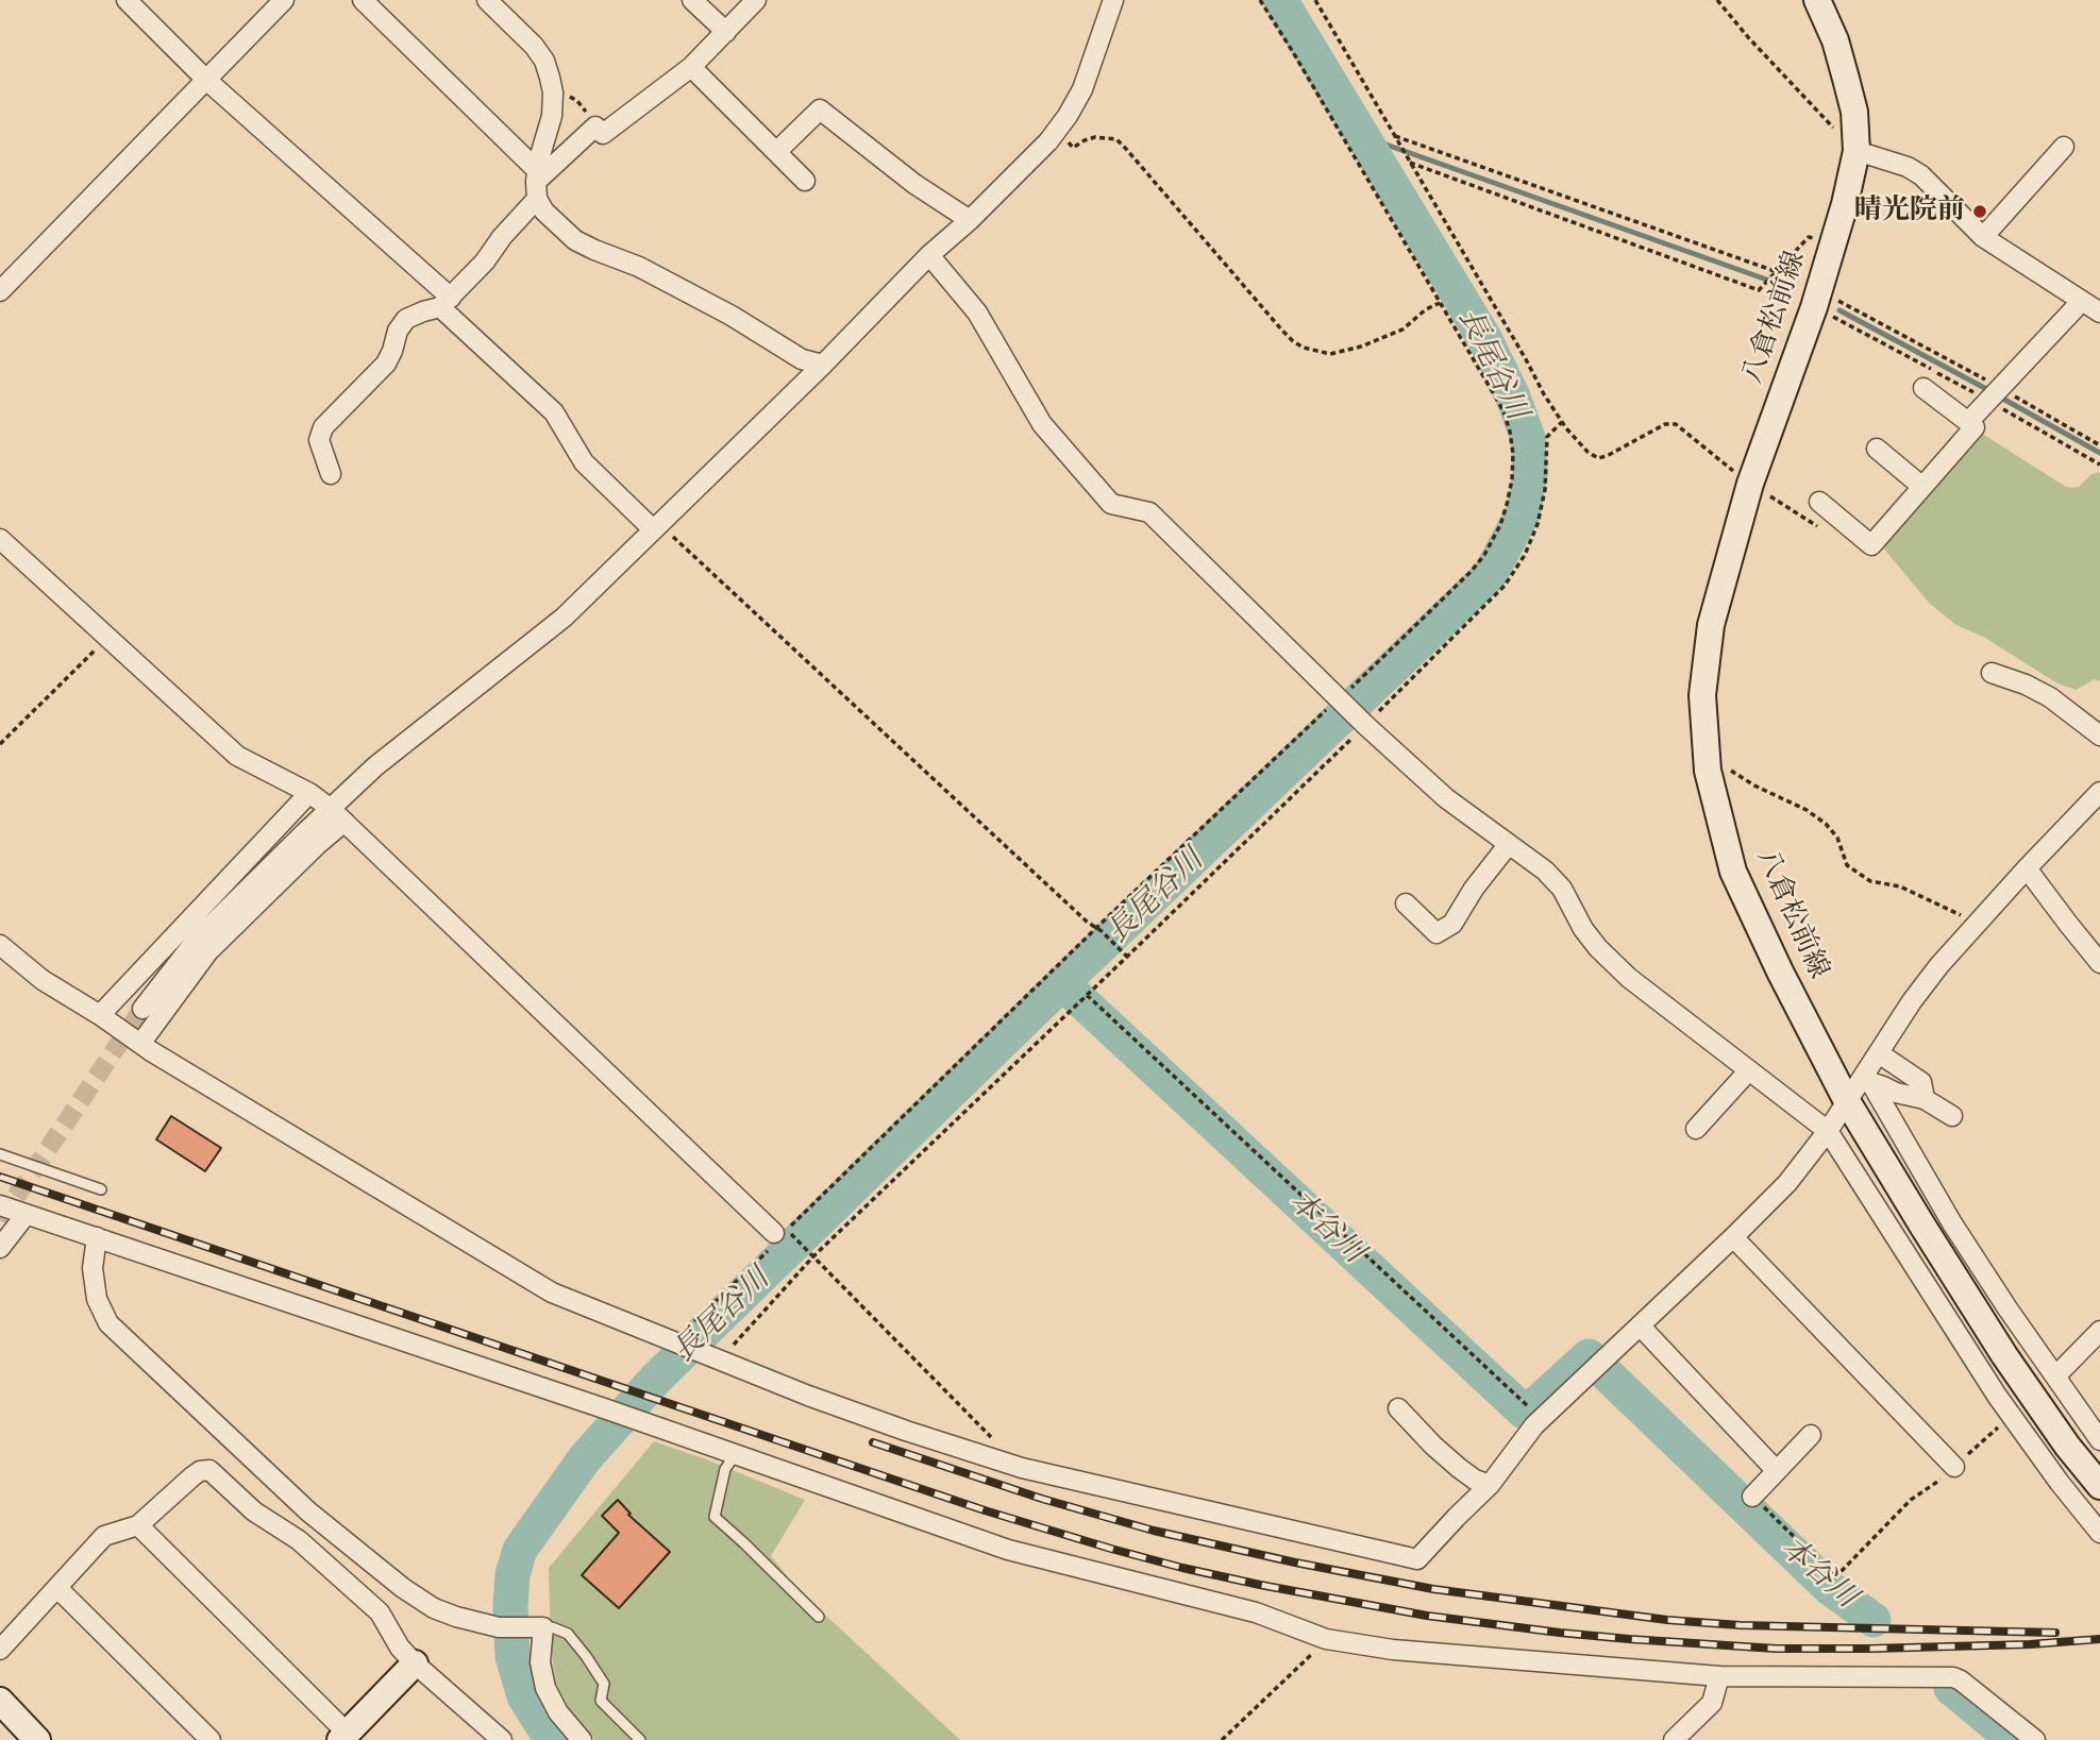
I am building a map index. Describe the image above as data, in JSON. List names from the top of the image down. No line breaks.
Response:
{"streets":{"main road":["八倉松前線"]},"water":["長尾谷川","本谷川"],"places":["晴光院前"]}
